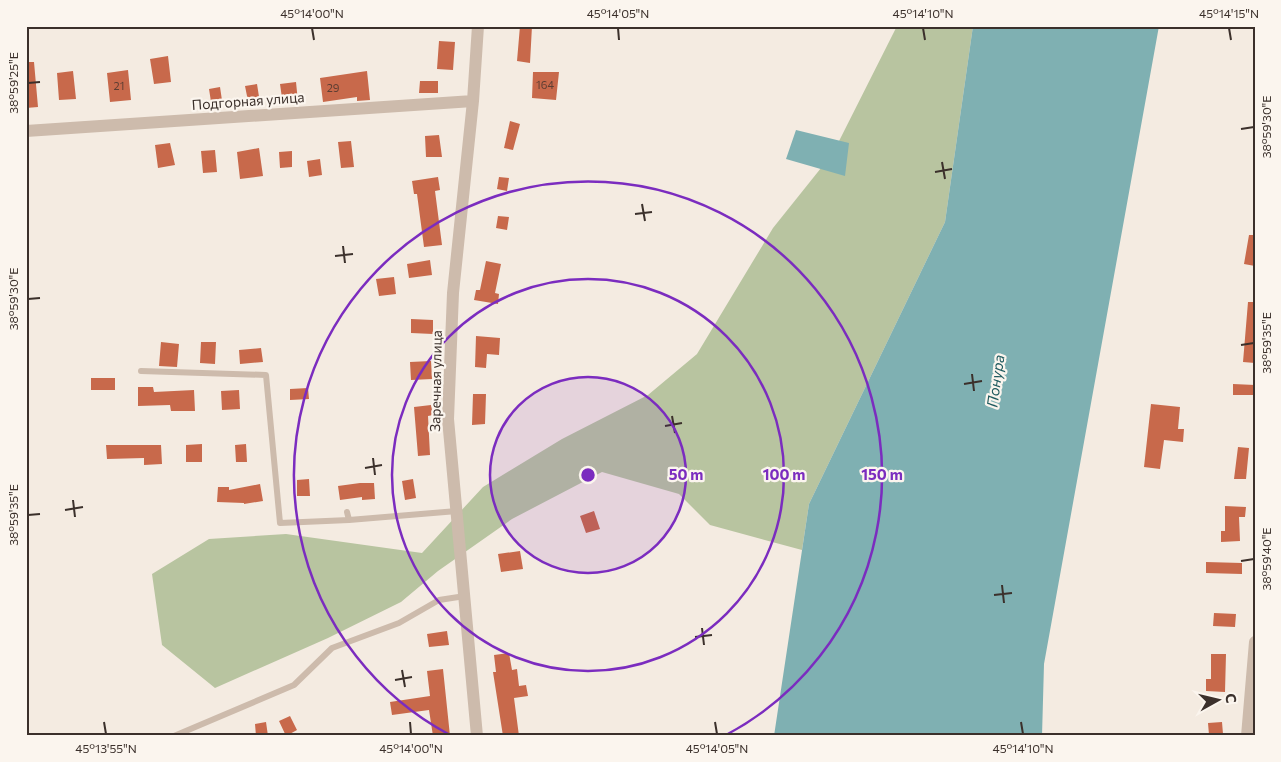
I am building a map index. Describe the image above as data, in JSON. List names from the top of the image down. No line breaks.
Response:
{"streets":{"street":["Подгорная улица","Заречная улица"]},"crossings":[["Подгорная улица","Заречная улица"]],"water":["Понура"],"house_numbers":["164","21","29"],"north":"right","coordinates":["45°14'00\"N","45°14'05\"N","45°14'10\"N","45°14'15\"N","38°59'25\"E","38°59'30\"E","38°59'35\"E","38°59'40\"E","45°13'55\"N"],"rings":["50 m","100 m","150 m"]}
